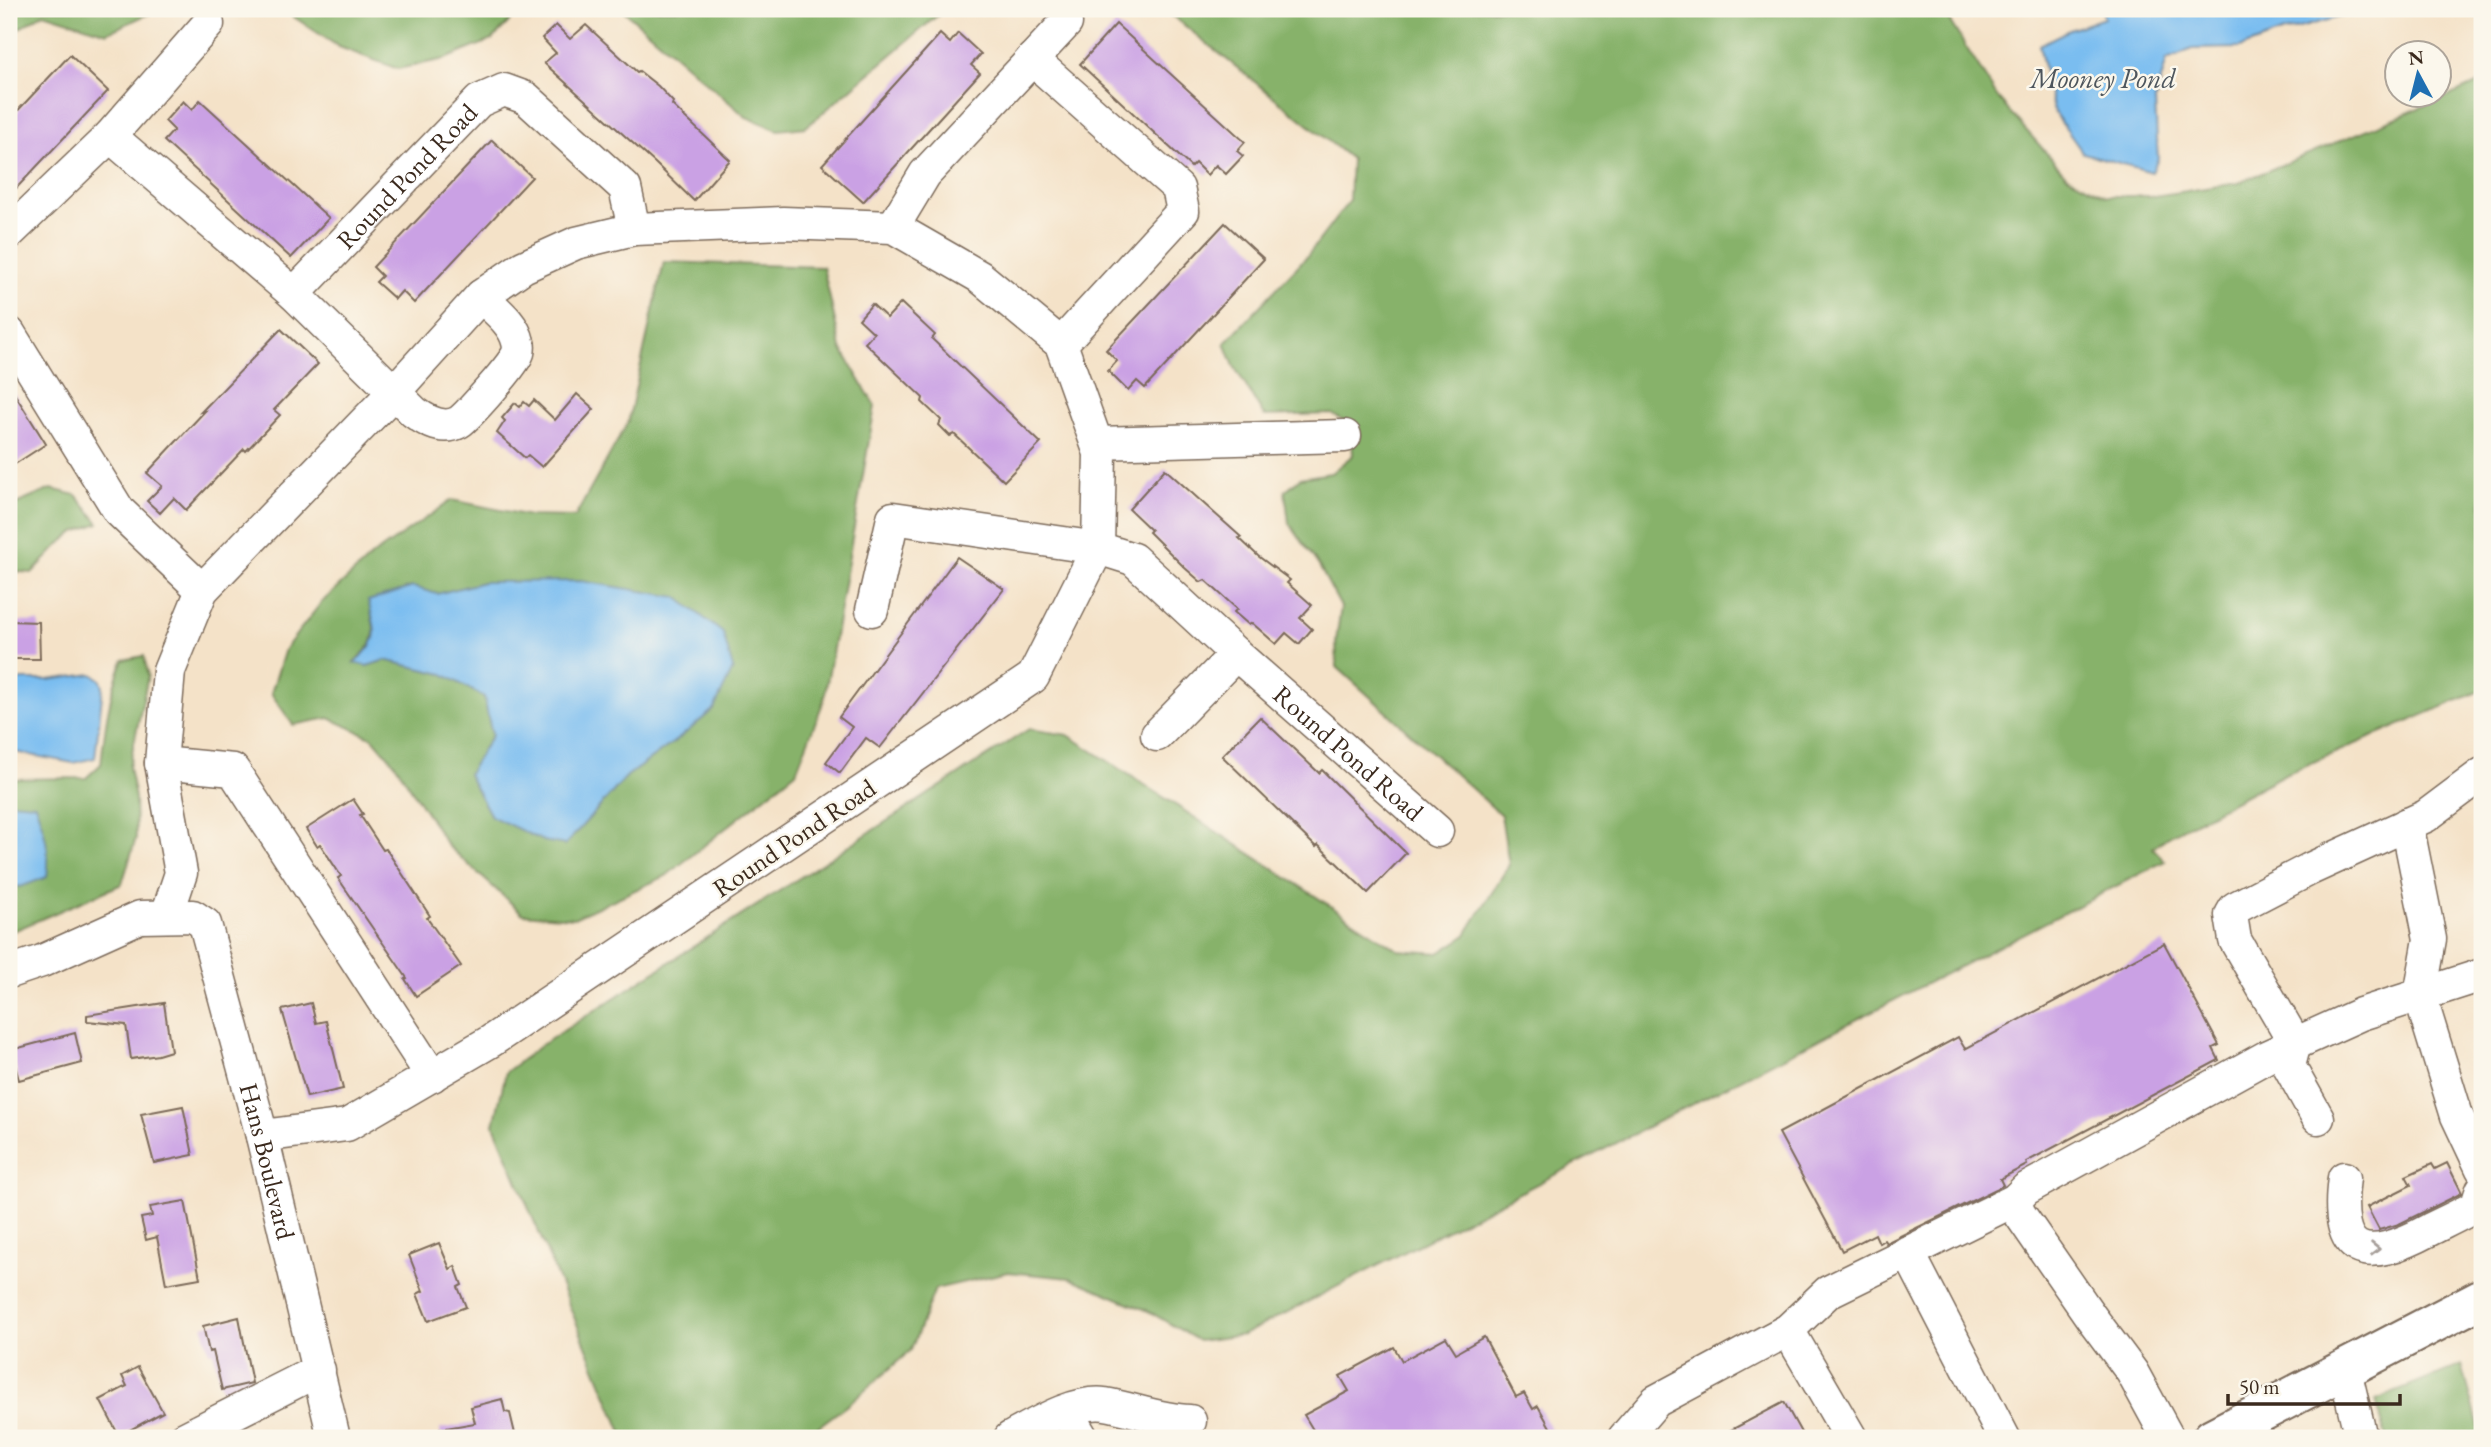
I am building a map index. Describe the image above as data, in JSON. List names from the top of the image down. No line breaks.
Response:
{"streets":{"street":["Round Pond Road","Hans Boulevard"]},"crossings":[["Round Pond Road","Hans Boulevard"]],"water":["Mooney Pond"],"scale_bar":"50 m","north":"top"}
